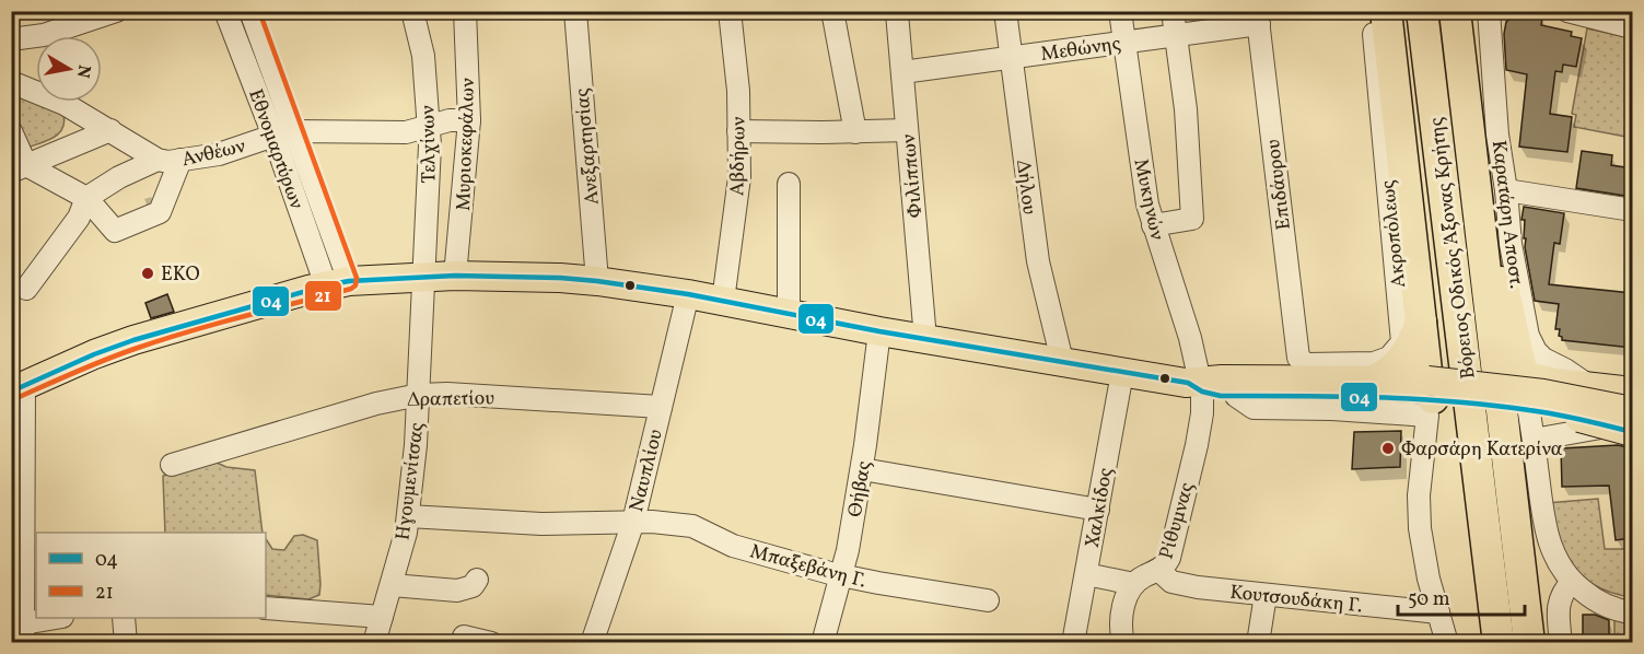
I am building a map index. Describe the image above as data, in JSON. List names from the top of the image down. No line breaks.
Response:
{"streets":{"highway":["Βόρειος Οδικός Άξονας Κρήτης"],"street":["Μεθώνης","Τελχίνων","Μυριοκεφάλων","Ανεξαρτησίας","Εθνομαρτύρων","Ανθέων","Αβδήρων","Φιλίππων","Επιδάυρου","Δήλου","Μυκηνών","Καρατάρη Αποστ.","Ακροπόλεως","Δραπετίου","Ναυπλίου","Ηγουμενίτσας","Θήβας","Χαλκίδος","Ρίθυμνας","Μπαξεβάνη Γ.","Κουτσουδάκη Γ."]},"crossings":[["Μεθώνης","Φιλίππων"],["Μεθώνης","Επιδάυρου"],["Μεθώνης","Δήλου"],["Μεθώνης","Μυκηνών"],["Τελχίνων","Ανθέων"],["Τελχίνων","Ηγουμενίτσας"],["Μυριοκεφάλων","Ανθέων"],["Εθνομαρτύρων","Ανθέων"],["Επιδάυρου","Ακροπόλεως"],["Μυκηνών","Ρίθυμνας"],["Δραπετίου","Ναυπλίου"],["Δραπετίου","Ηγουμενίτσας"],["Ναυπλίου","Μπαξεβάνη Γ."],["Ηγουμενίτσας","Μπαξεβάνη Γ."],["Θήβας","Μπαξεβάνη Γ."],["Ρίθυμνας","Κουτσουδάκη Γ."]],"places":["EKO","Φαρσάρη Κατερίνα"],"lines":["transit line 21","transit line 04"],"legend":["04","21"],"scale_bar":"50 m","north":"right"}
